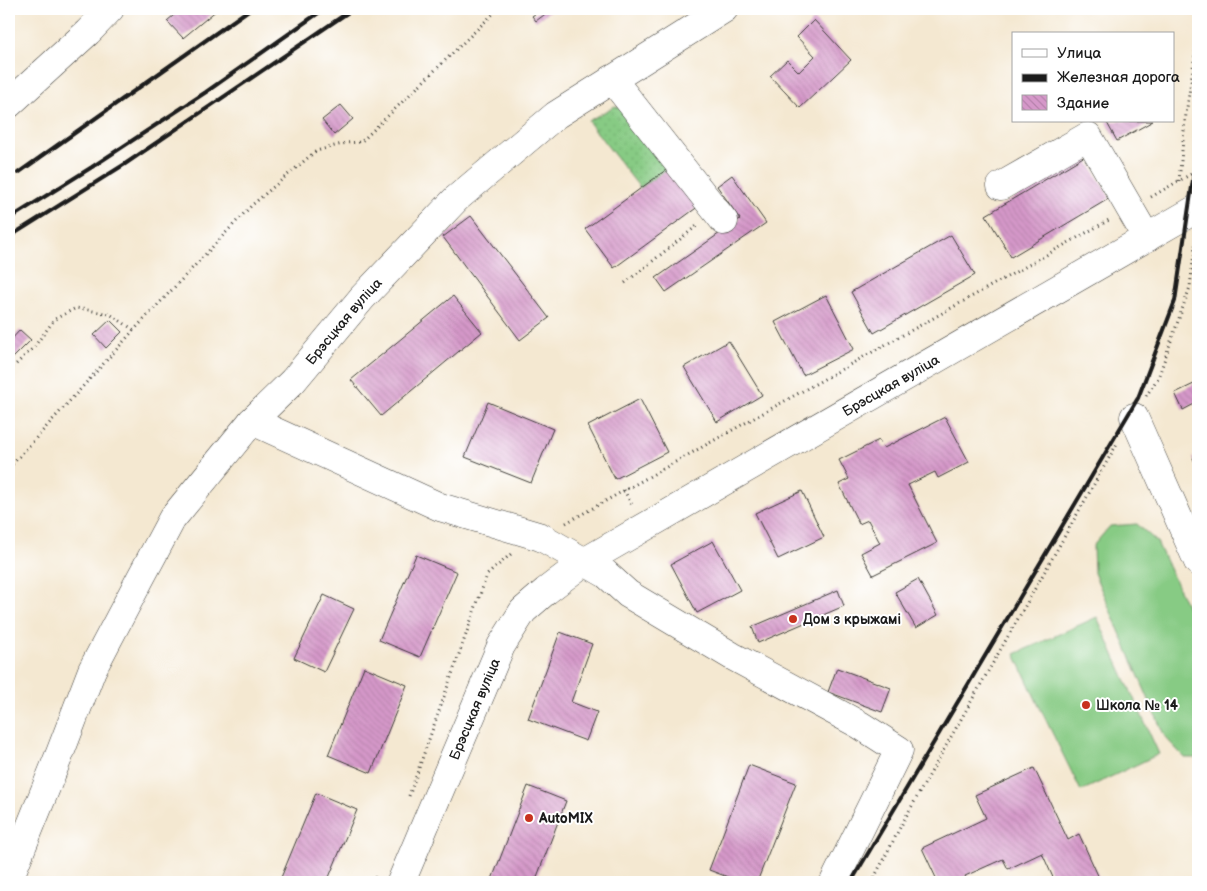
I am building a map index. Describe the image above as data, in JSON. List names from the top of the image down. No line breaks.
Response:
{"streets":{"street":["Брэсцкая вуліца"]},"places":["Дом з крыжамі","Школа № 14","AutoMIX"],"legend":["Улица","Железная дорога","Здание"]}
